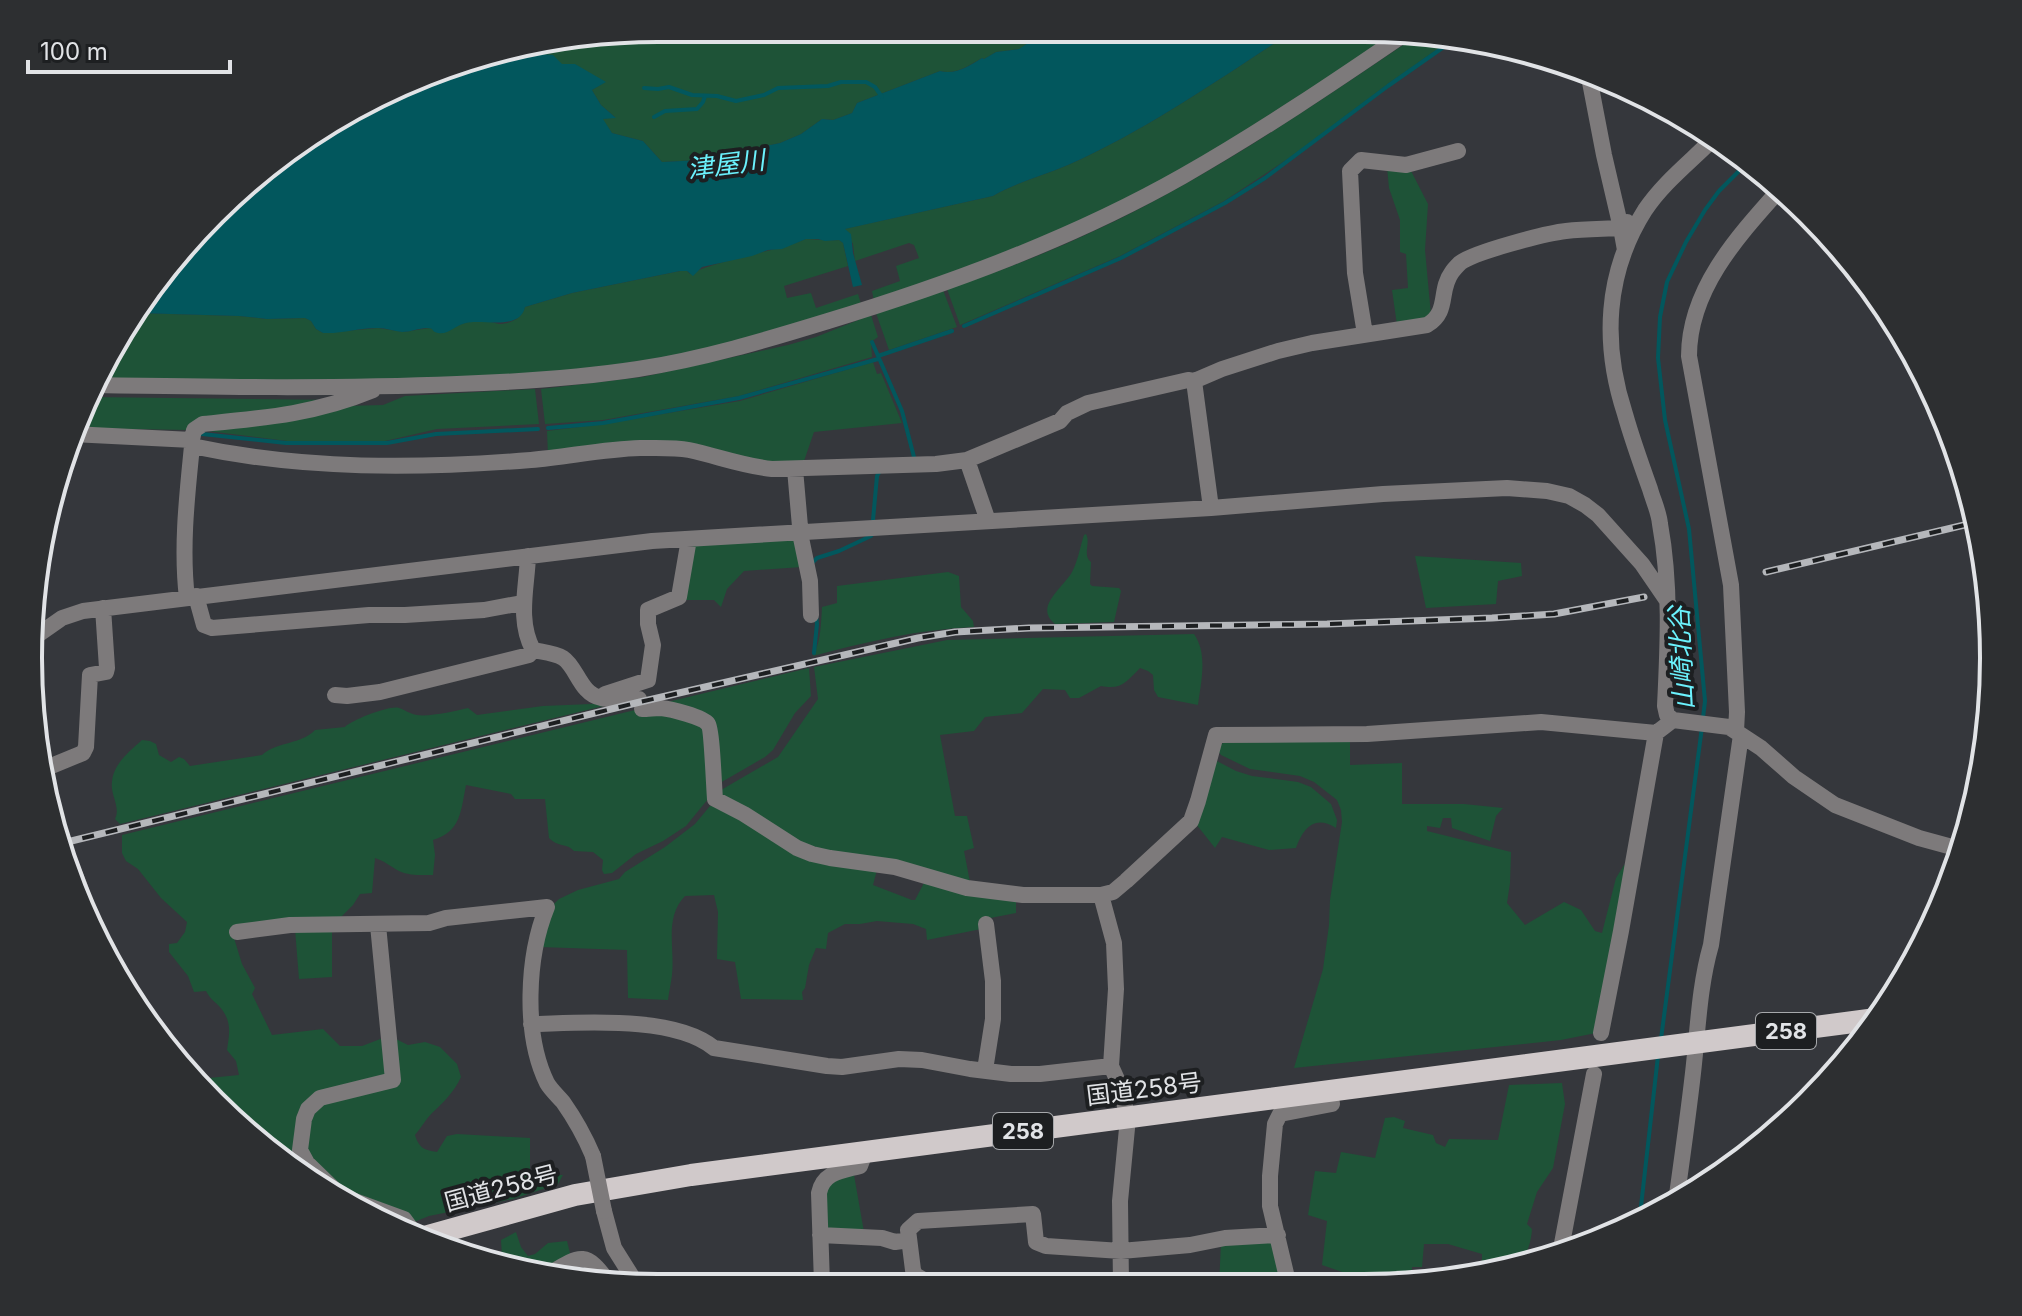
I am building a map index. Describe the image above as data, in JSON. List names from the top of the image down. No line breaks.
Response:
{"streets":{"highway":["258","国道258号"]},"water":["津屋川","山崎北谷"],"scale_bar":"100 m"}
